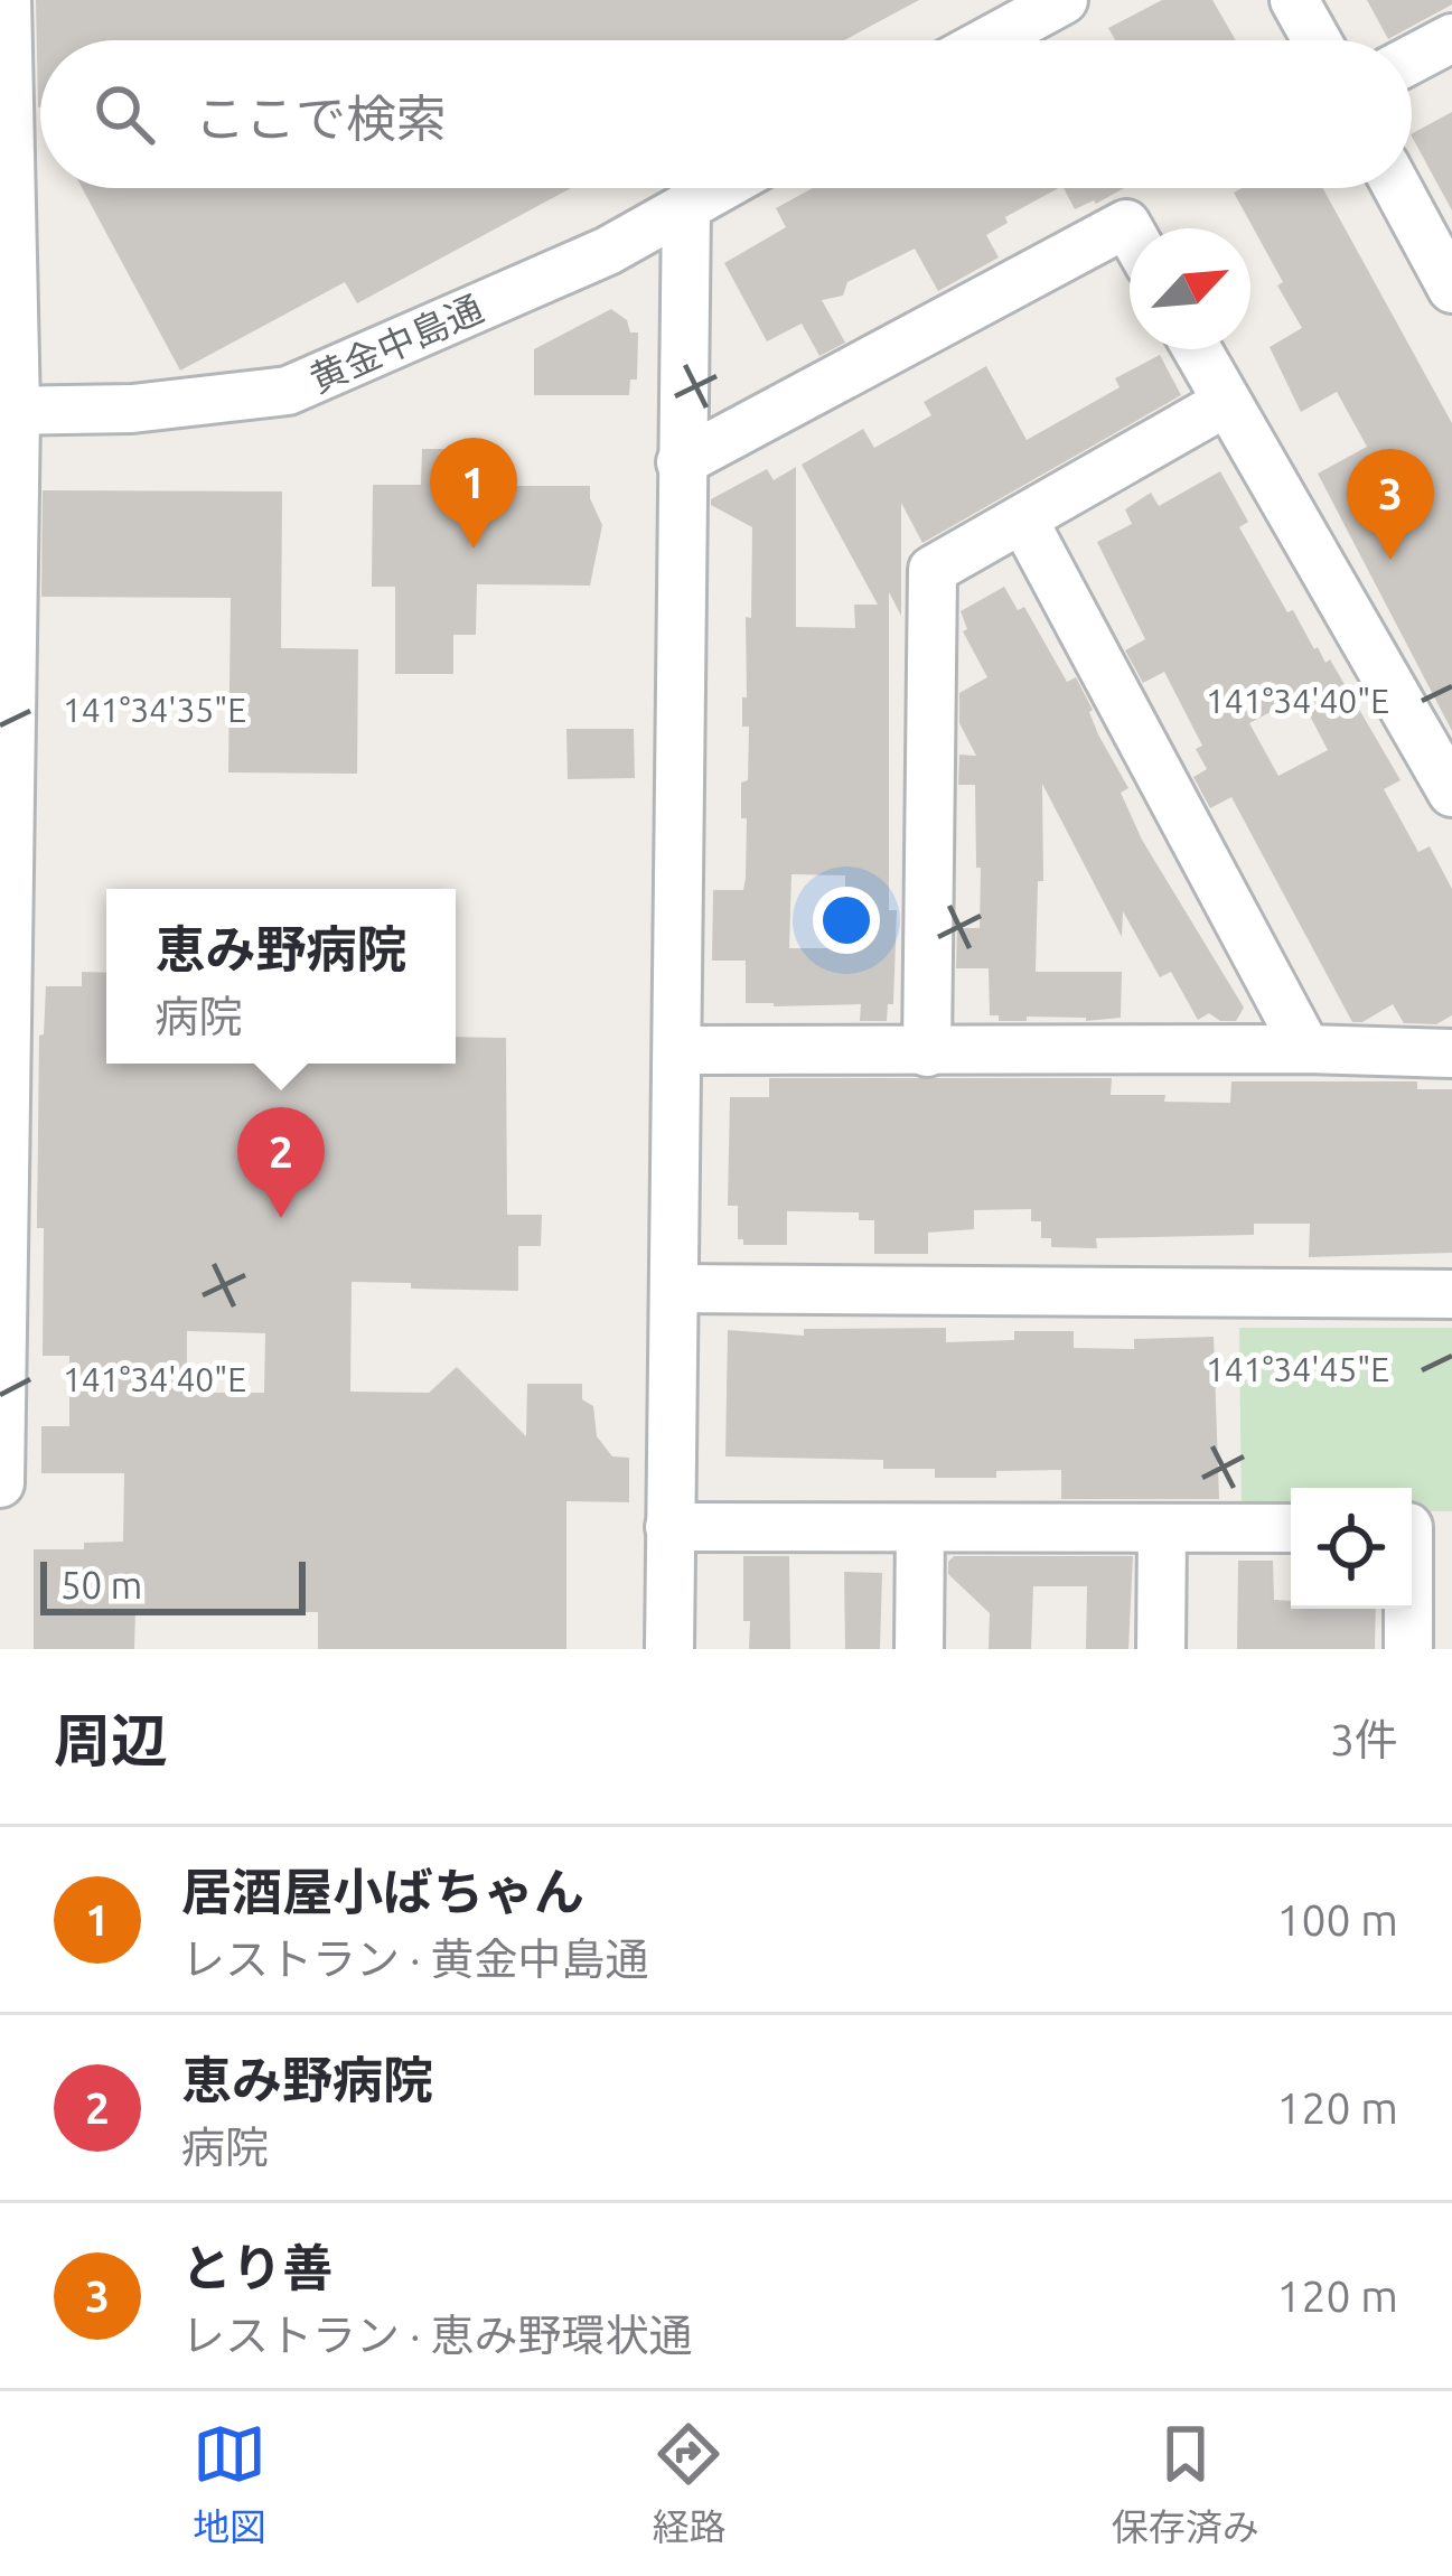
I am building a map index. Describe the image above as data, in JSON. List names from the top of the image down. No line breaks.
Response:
{"streets":{"street":["黄金中島通"]},"scale_bar":"50 m","north":"top right","page":{"search":"ここで検索","pins":["1","3","2"],"popup":["恵み野病院","病院"],"scale":"50 m","heading":["周辺","3件"],"list":[{"mark":"1","name":"居酒屋小ばちゃん","note":"レストラン · 黄金中島通","value":"100 m"},{"mark":"2","name":"恵み野病院","note":"病院","value":"120 m"},{"mark":"3","name":"とり善","note":"レストラン · 恵み野環状通","value":"120 m"}],"nav":["地図","経路","保存済み"]},"coordinates":["141°34'40\"E","141°34'35\"E","141°34'45\"E"]}
